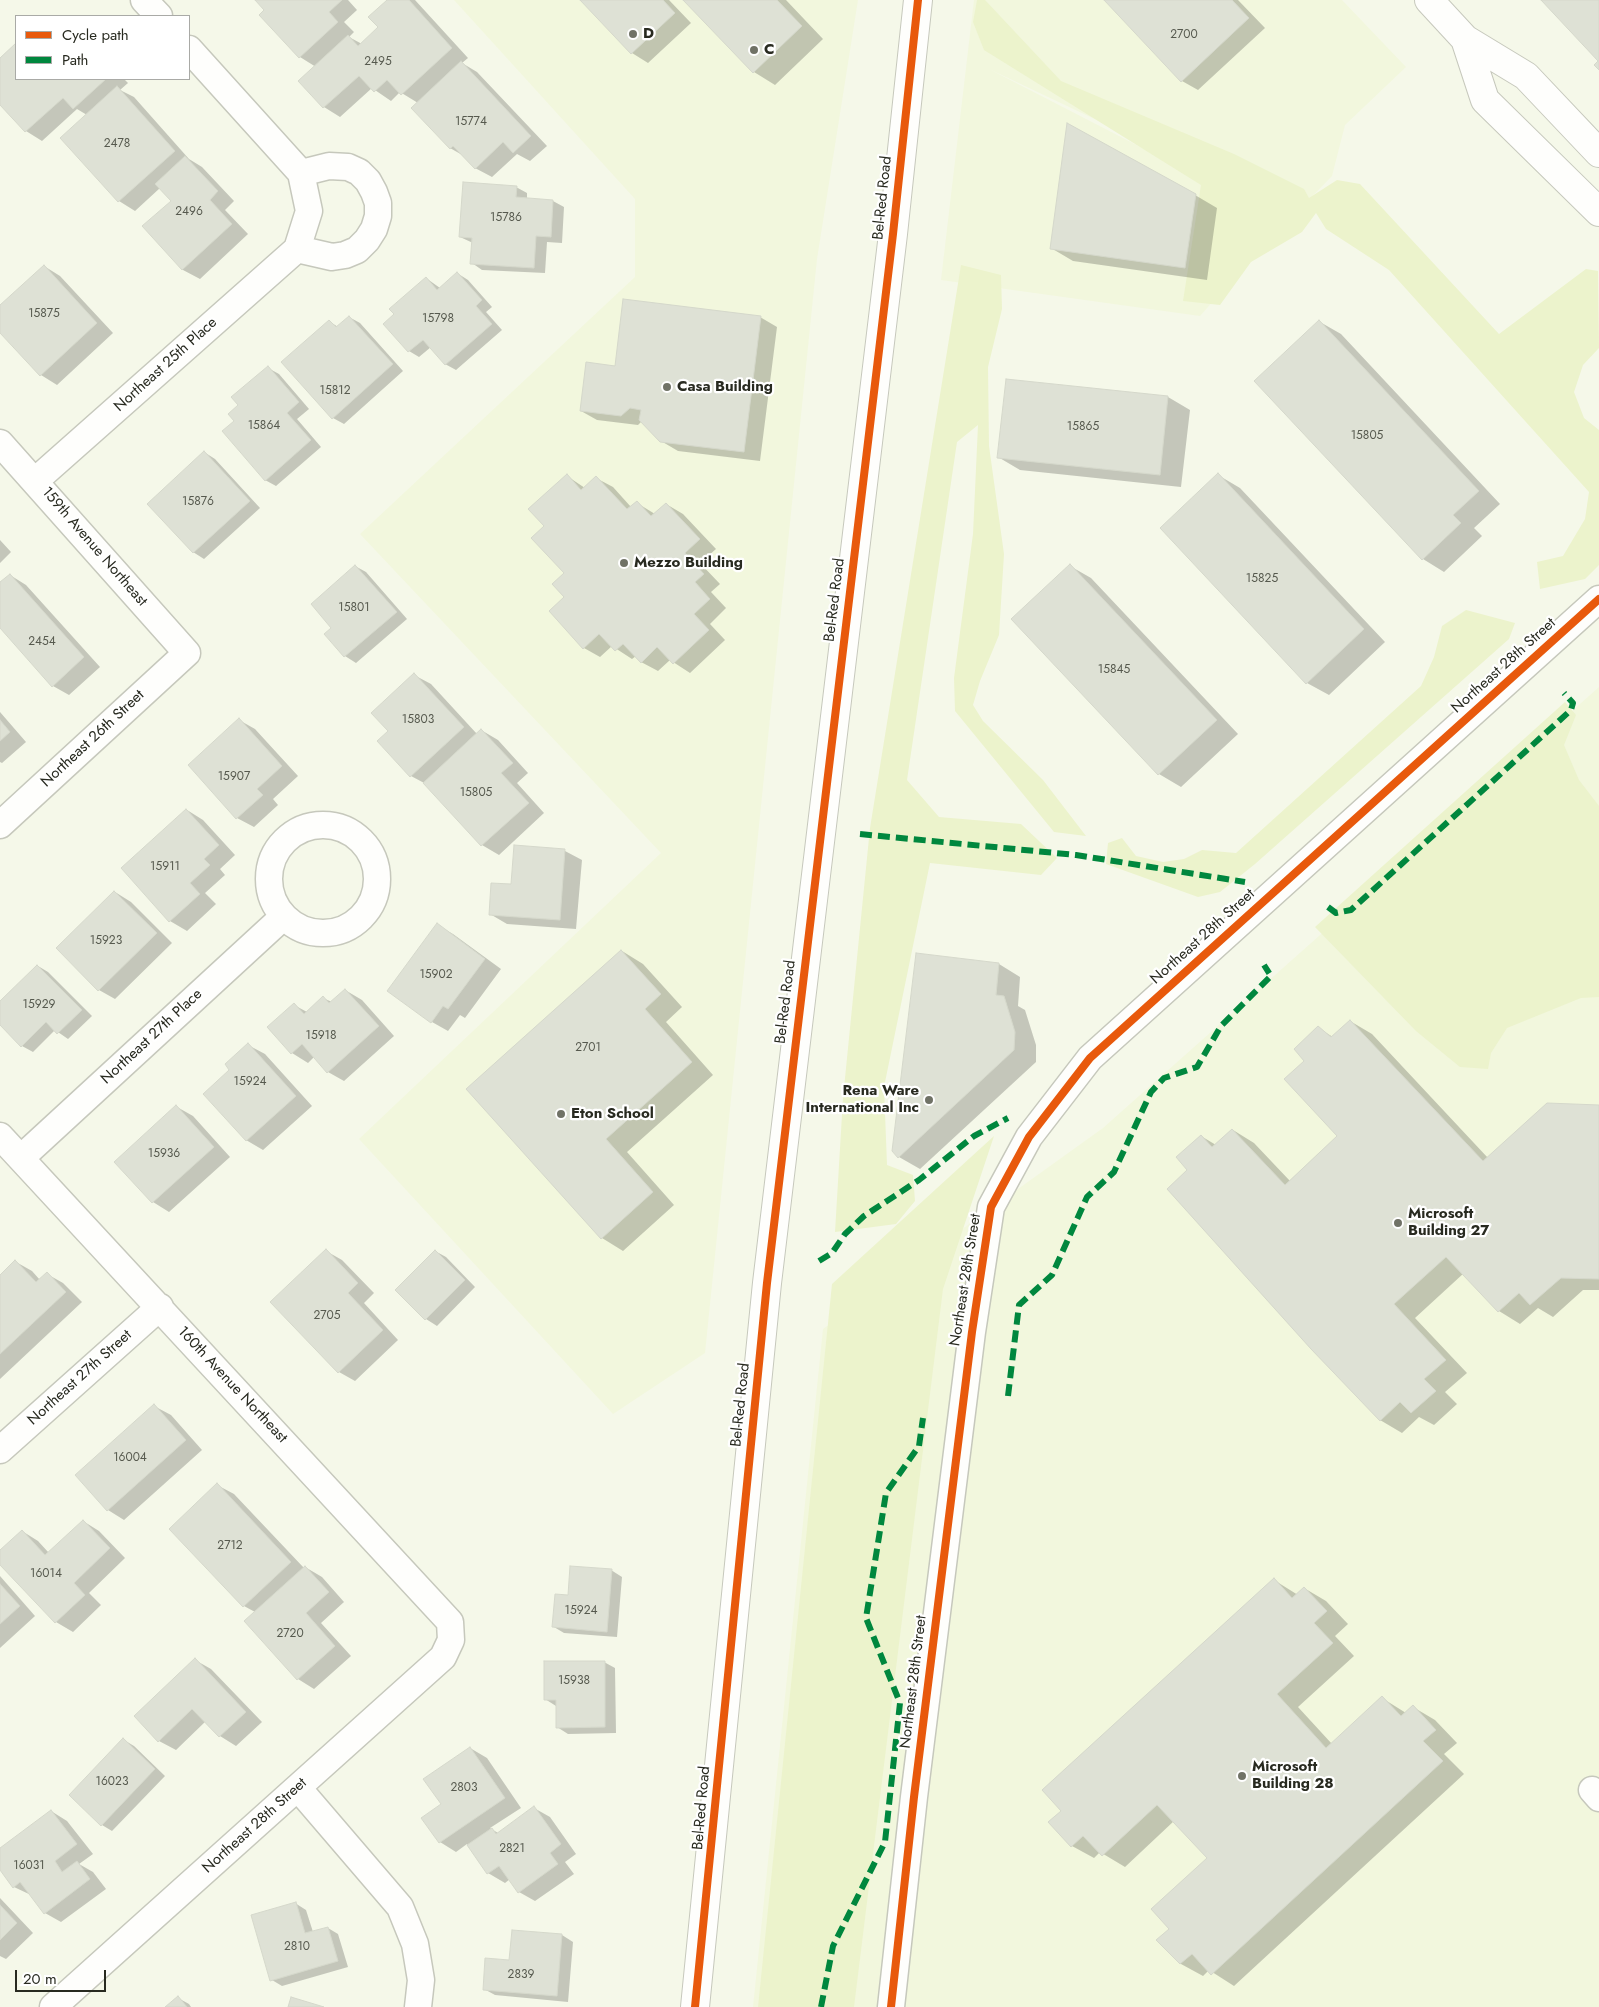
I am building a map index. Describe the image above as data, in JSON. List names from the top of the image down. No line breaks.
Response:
{"streets":{"main road":["Bel-Red Road"],"street":["Northeast 25th Place","159th Avenue Northeast","Northeast 28th Street","Northeast 26th Street","Northeast 27th Place","Northeast 27th Street","160th Avenue Northeast"]},"crossings":[["Northeast 25th Place","159th Avenue Northeast"],["159th Avenue Northeast","Northeast 26th Street"],["Northeast 28th Street","160th Avenue Northeast"],["Northeast 27th Place","160th Avenue Northeast"],["Northeast 27th Street","160th Avenue Northeast"]],"places":["D","C","Casa Building","Mezzo Building","Rena Ware International Inc","Eton School","Microsoft Building 27","Microsoft Building 28"],"house_numbers":["2700","2495","15774","2478","2496","15786","15875","15798","15812","15864","15865","15805","15876","15825","15801","2454","15845","15803","15907","15805","15911","15923","15902","15929","15918","2701","15924","15936","2705","16004","2712","16014","15924","2720","15938","16023","2803","2821","16031","2810","2839"],"legend":["Cycle path","Path"],"scale_bar":"20 m"}
